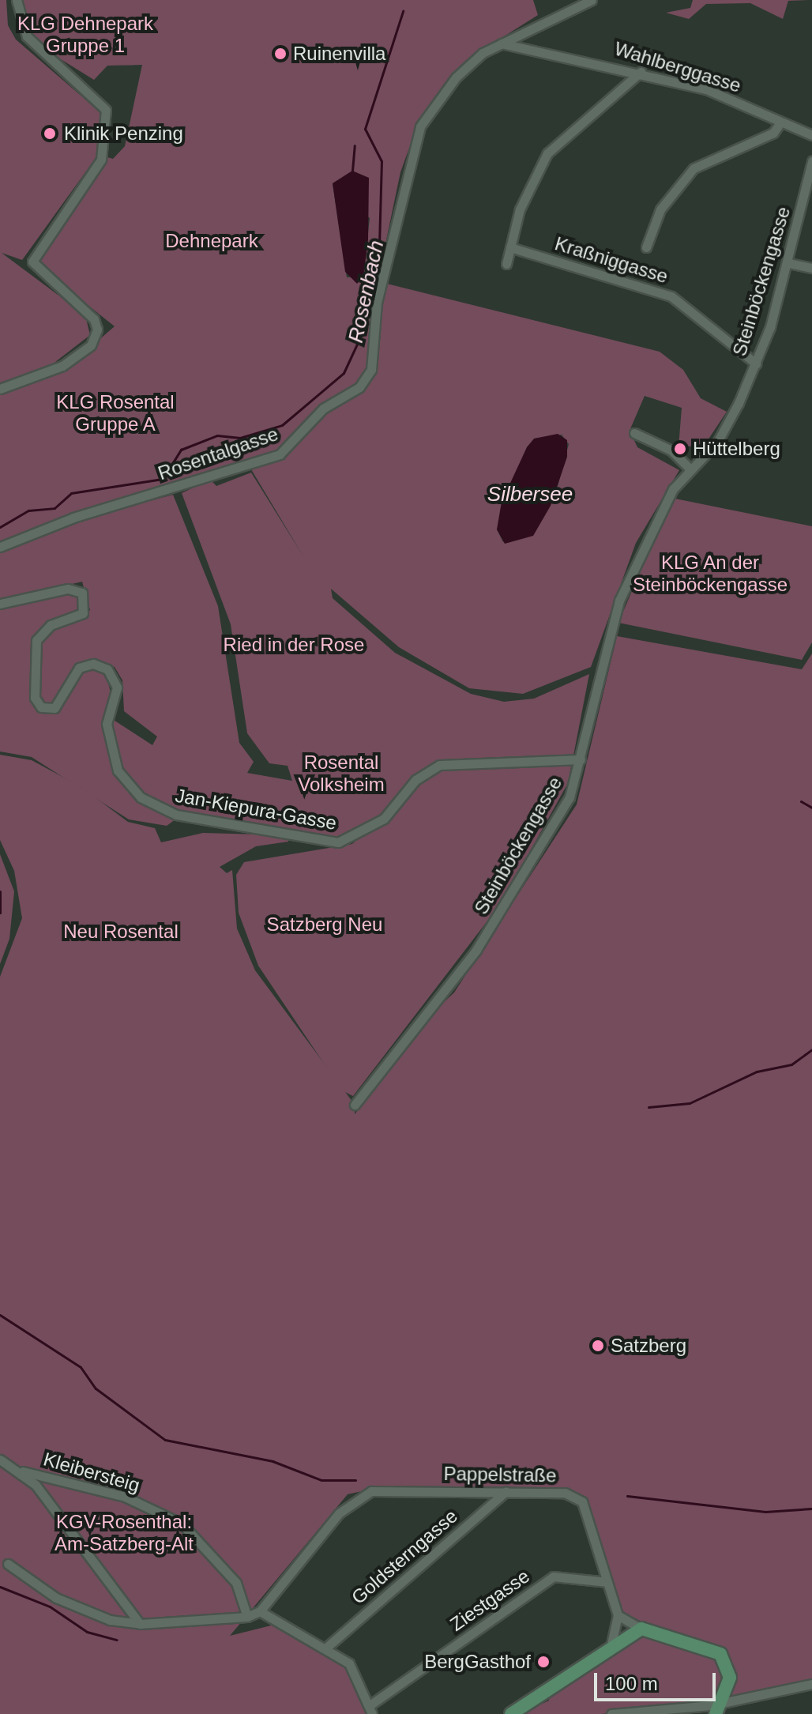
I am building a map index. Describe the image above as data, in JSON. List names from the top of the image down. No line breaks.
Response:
{"streets":{"street":["Wahlberggasse","Kraßniggasse","Steinböckengasse","Rosentalgasse","Jan-Kiepura-Gasse","Kleibersteig","Pappelstraße","Goldsterngasse","Ziestgasse"]},"crossings":[["Wahlberggasse","Rosentalgasse"],["Kraßniggasse","Steinböckengasse"],["Steinböckengasse","Jan-Kiepura-Gasse"],["Pappelstraße","Goldsterngasse"],["Pappelstraße","Ziestgasse"]],"water":["Rosenbach","Silbersee"],"parks":["KLG Dehnepark Gruppe 1","Dehnepark","KLG Rosental Gruppe A","KLG An der Steinböckengasse","Ried in der Rose","Rosental Volksheim","Satzberg Neu","Neu Rosental","KGV-Rosenthal: Am-Satzberg-Alt"],"places":["Ruinenvilla","Klinik Penzing","Hüttelberg","Satzberg","BergGasthof"],"scale_bar":"100 m"}
